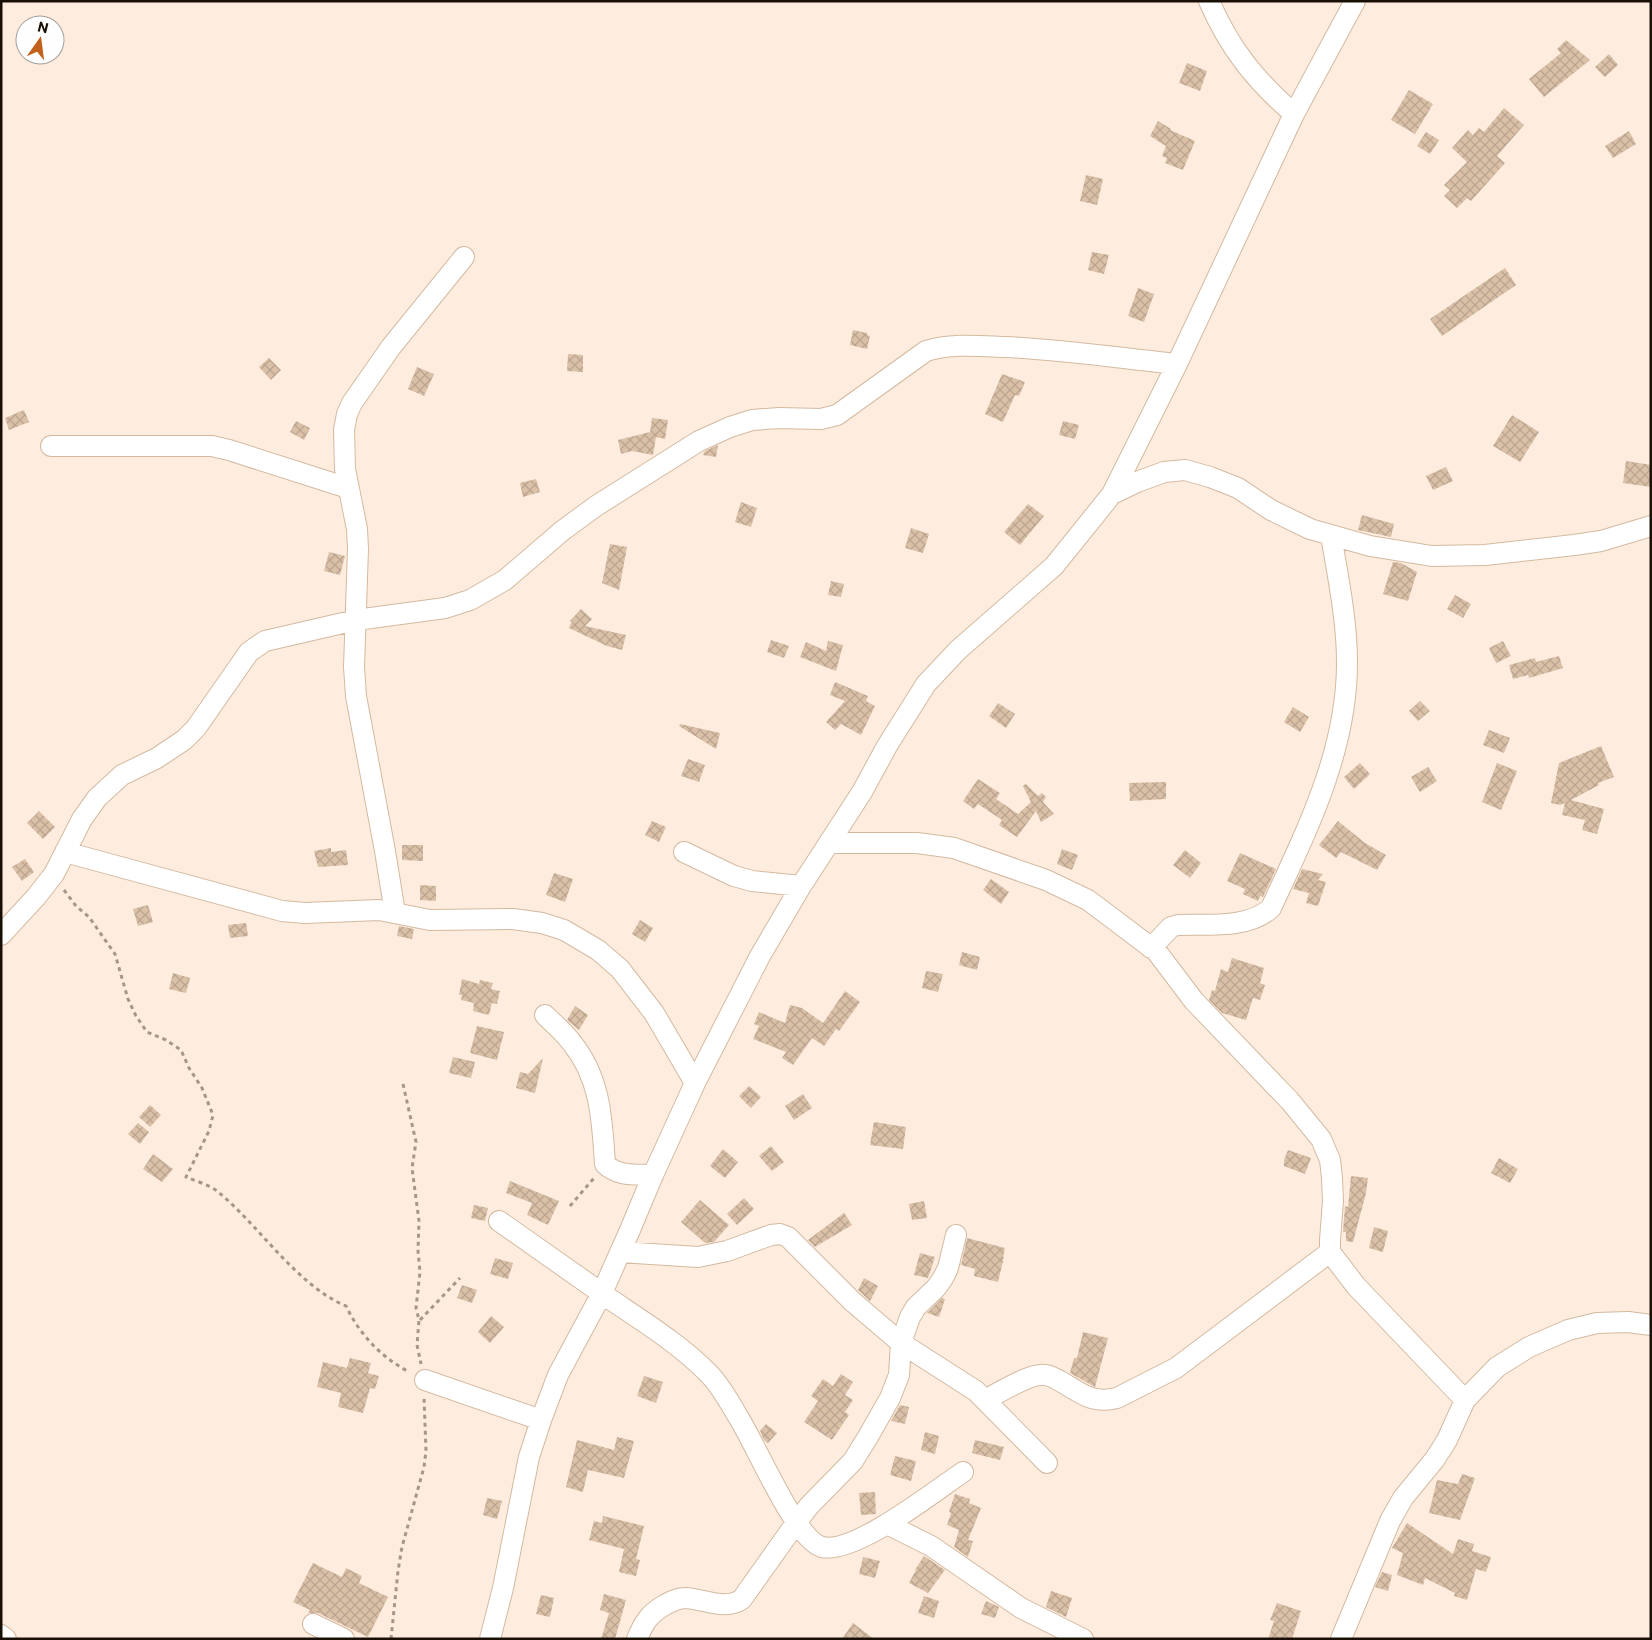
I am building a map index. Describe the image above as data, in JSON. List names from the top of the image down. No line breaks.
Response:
{"north":"top"}
